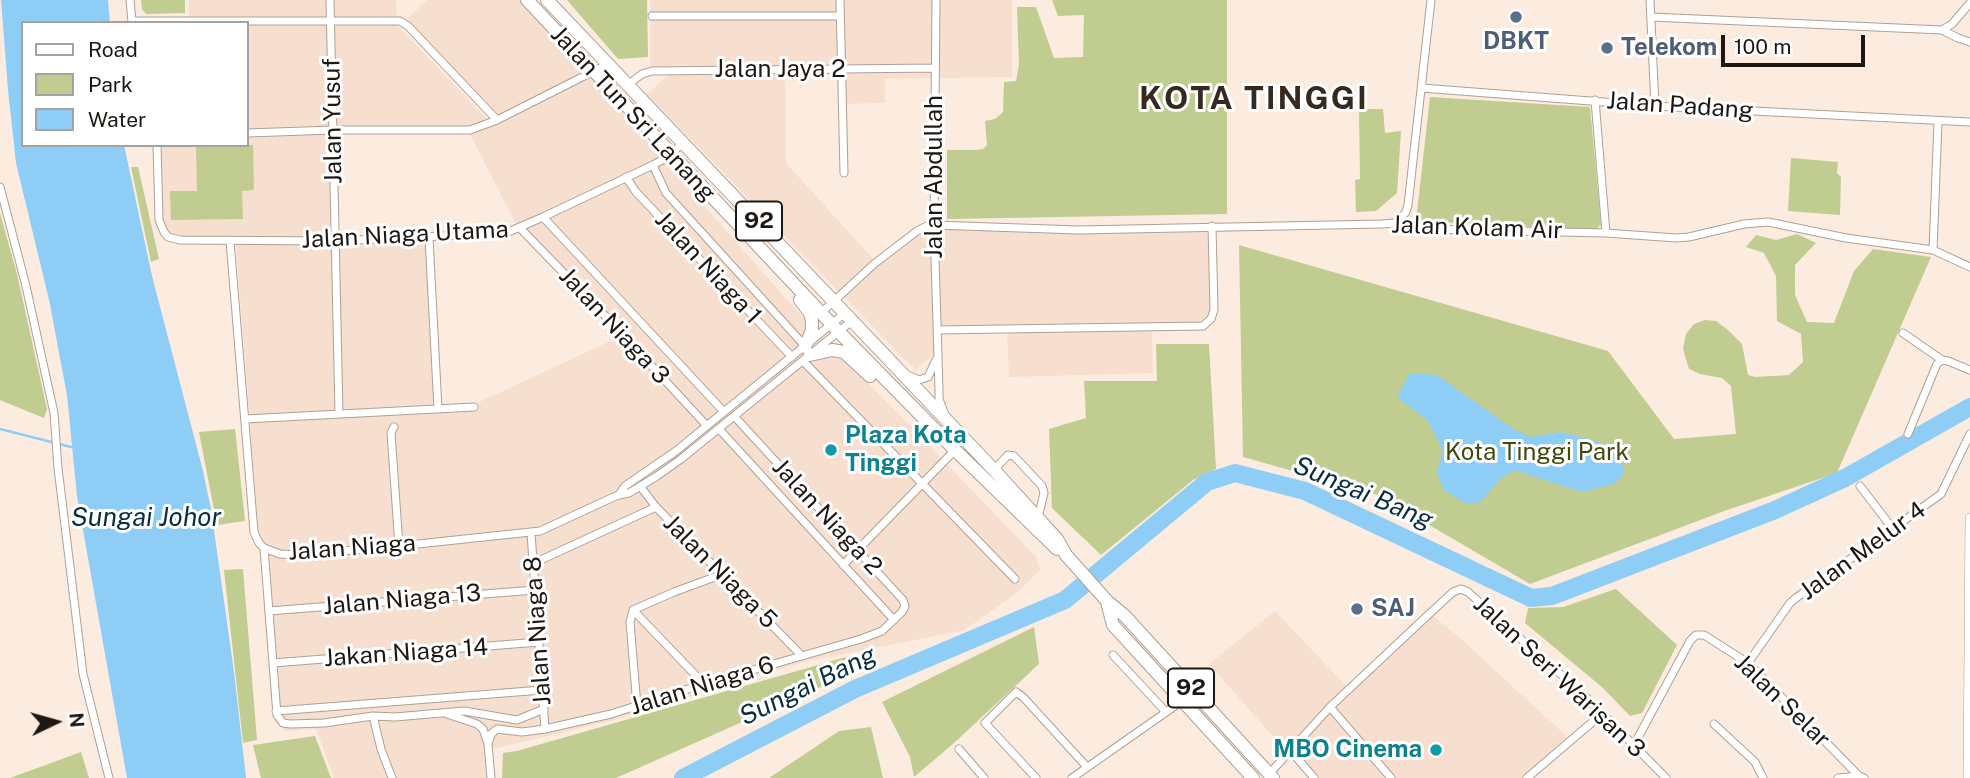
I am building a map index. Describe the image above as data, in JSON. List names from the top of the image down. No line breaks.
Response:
{"streets":{"main road":["Jalan Tun Sri Lanang","92"],"street":["Jalan Jaya 2","Jalan Padang","Jalan Yusuf","Jalan Abdullah","Jalan Kolam Air","Jalan Niaga Utama","Jalan Niaga 1","Jalan Niaga 3","Jalan Niaga 2","Jalan Niaga","Jalan Melur 4","Jalan Niaga 5","Jalan Niaga 13","Jalan Niaga 8","Jakan Niaga 14","Jalan Seri Warisan 3","Jalan Niaga 6","Jalan Selar"]},"crossings":[["Jalan Jaya 2","Jalan Tun Sri Lanang"],["Jalan Jaya 2","Jalan Abdullah"],["Jalan Tun Sri Lanang","Jalan Abdullah"],["Jalan Tun Sri Lanang","Jalan Niaga Utama"],["Jalan Tun Sri Lanang","Jalan Niaga"],["Jalan Tun Sri Lanang","Jalan Seri Warisan 3"],["Jalan Yusuf","Jalan Niaga Utama"],["Jalan Abdullah","Jalan Kolam Air"],["Jalan Niaga Utama","Jalan Niaga 1"],["Jalan Niaga Utama","Jalan Niaga 3"],["Jalan Niaga Utama","Jalan Niaga"],["Jalan Niaga 1","Jalan Niaga"],["Jalan Niaga 3","Jalan Niaga"],["Jalan Niaga 2","Jalan Niaga"],["Jalan Niaga 2","Jalan Niaga 6"],["Jalan Niaga","Jalan Niaga 5"],["Jalan Niaga","Jalan Niaga 8"],["Jalan Melur 4","Jalan Selar"],["Jalan Niaga 5","Jalan Niaga 6"],["Jalan Niaga 13","Jalan Niaga 8"],["Jalan Niaga 8","Jakan Niaga 14"],["Jalan Niaga 8","Jalan Niaga 6"],["Jalan Seri Warisan 3","Jalan Selar"]],"districts":["KOTA TINGGI"],"water":["Sungai Bang","Sungai Johor"],"parks":["Kota Tinggi Park"],"places":["DBKT","Telekom","Plaza Kota Tinggi","SAJ","MBO Cinema"],"legend":["Road","Park","Water"],"scale_bar":"100 m","north":"right"}
